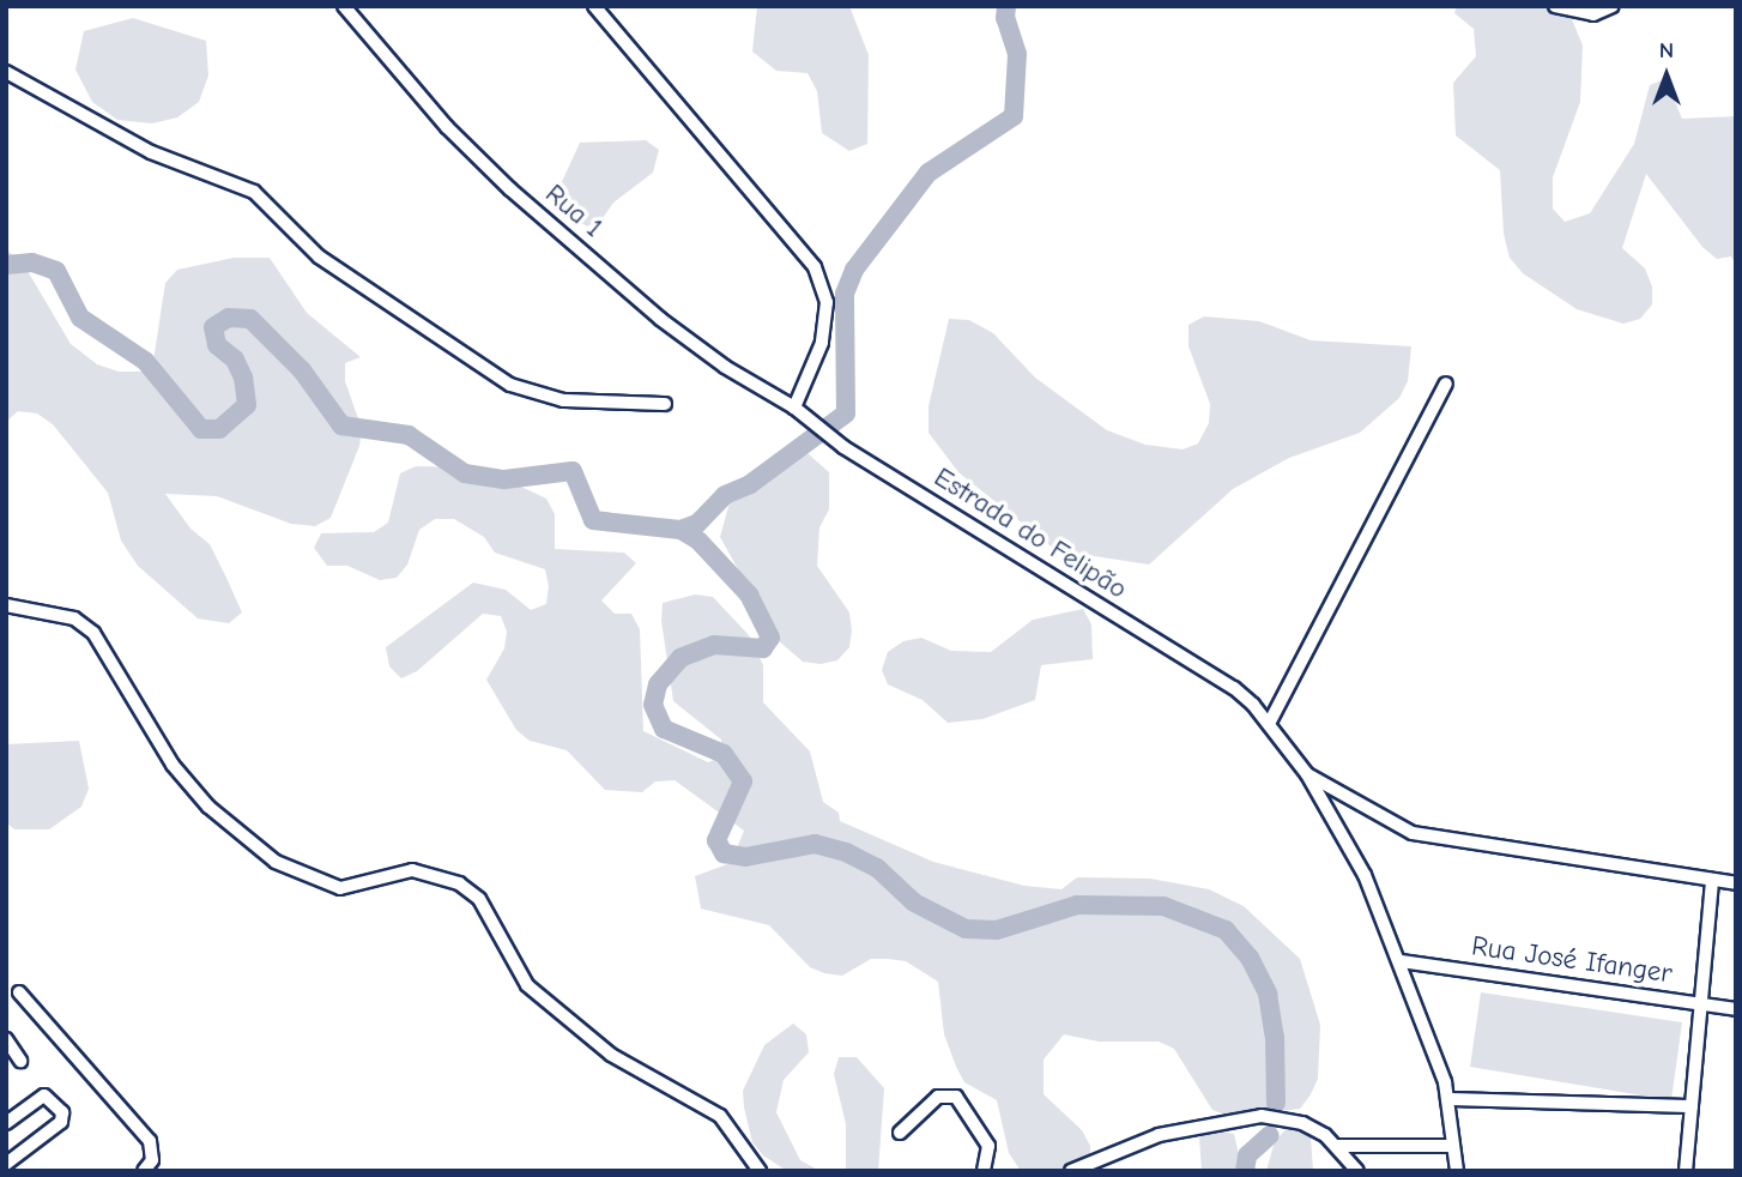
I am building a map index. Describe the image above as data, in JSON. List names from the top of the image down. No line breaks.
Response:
{"streets":{"street":["Rua 1","Estrada do Felipão","Rua José Ifanger"]},"crossings":[["Rua 1","Estrada do Felipão"],["Estrada do Felipão","Rua José Ifanger"]],"north":"top"}
